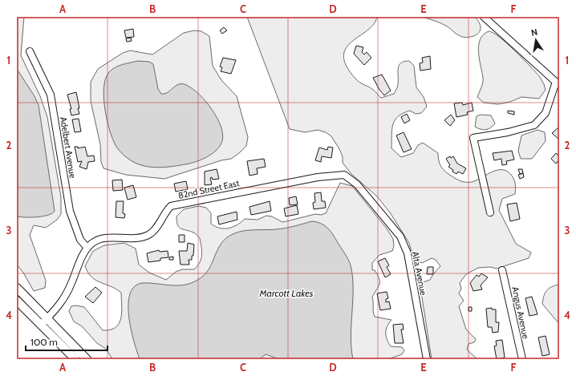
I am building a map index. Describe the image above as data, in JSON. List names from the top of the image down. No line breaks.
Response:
{"streets":{"street":["Adelbert Avenue","82nd Street East","Alta Avenue","Angus Avenue"]},"crossings":[["Adelbert Avenue","82nd Street East"],["82nd Street East","Alta Avenue"]],"water":["Marcott Lakes"],"scale_bar":"100 m","north":"top","grid":{"columns":["A","B","C","D","E","F"],"rows":["1","2","3","4"]}}
